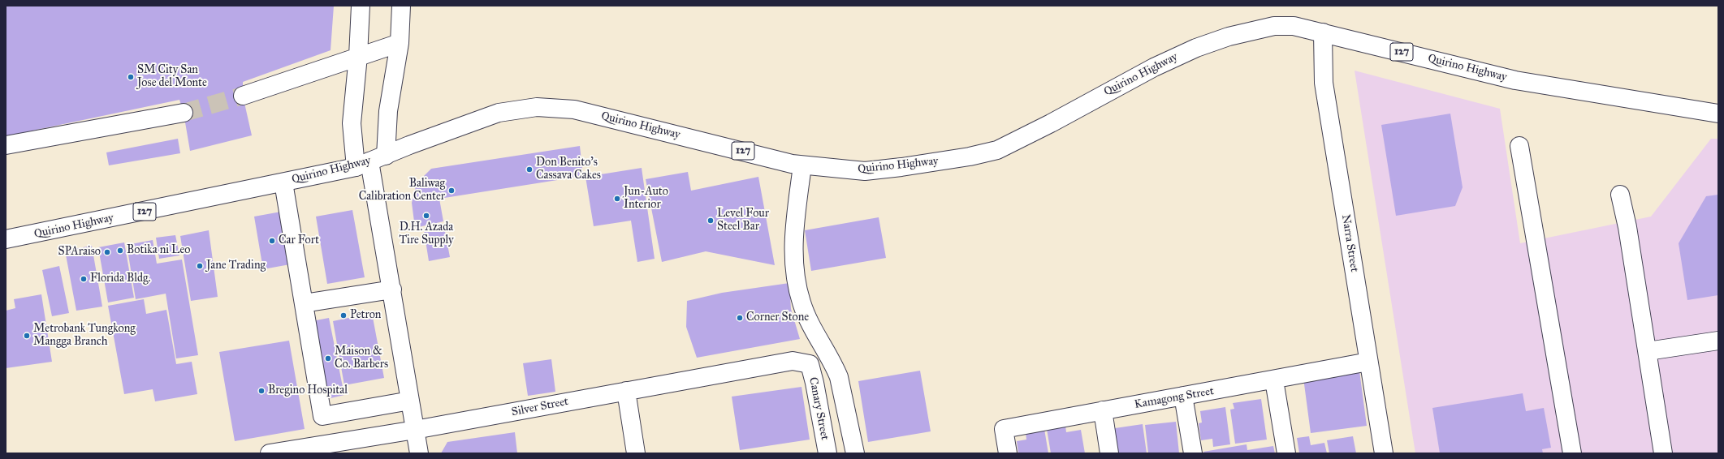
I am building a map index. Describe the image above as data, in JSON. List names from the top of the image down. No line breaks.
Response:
{"streets":{"street":["127","Quirino Highway","Narra Street","Kamagong Street","Silver Street","Canary Street"]},"crossings":[["Quirino Highway","Narra Street"],["Narra Street","Kamagong Street"],["Silver Street","Canary Street"]],"places":["SM City San Jose del Monte","Don Benito's Cassava Cakes","Baliwag Calibration Center","Jun-Auto Interior","D.H. Azada Tire Supply","Level Four Steel Bar","Car Fort","Botika ni Leo","SPAraiso","Jane Trading","Florida Bldg.","Petron","Corner Stone","Metrobank Tungkong Mangga Branch","Maison & Co. Barbers","Bregino Hospital"]}
